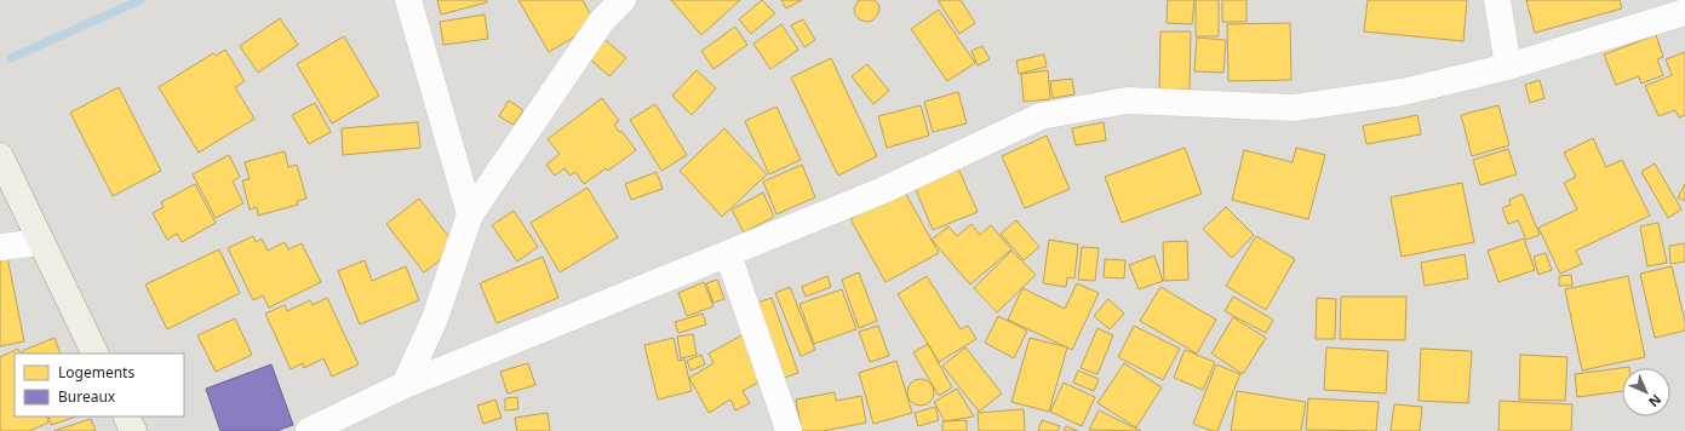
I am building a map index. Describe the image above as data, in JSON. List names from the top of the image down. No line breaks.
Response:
{"legend":["Logements","Bureaux"],"north":"bottom right"}
